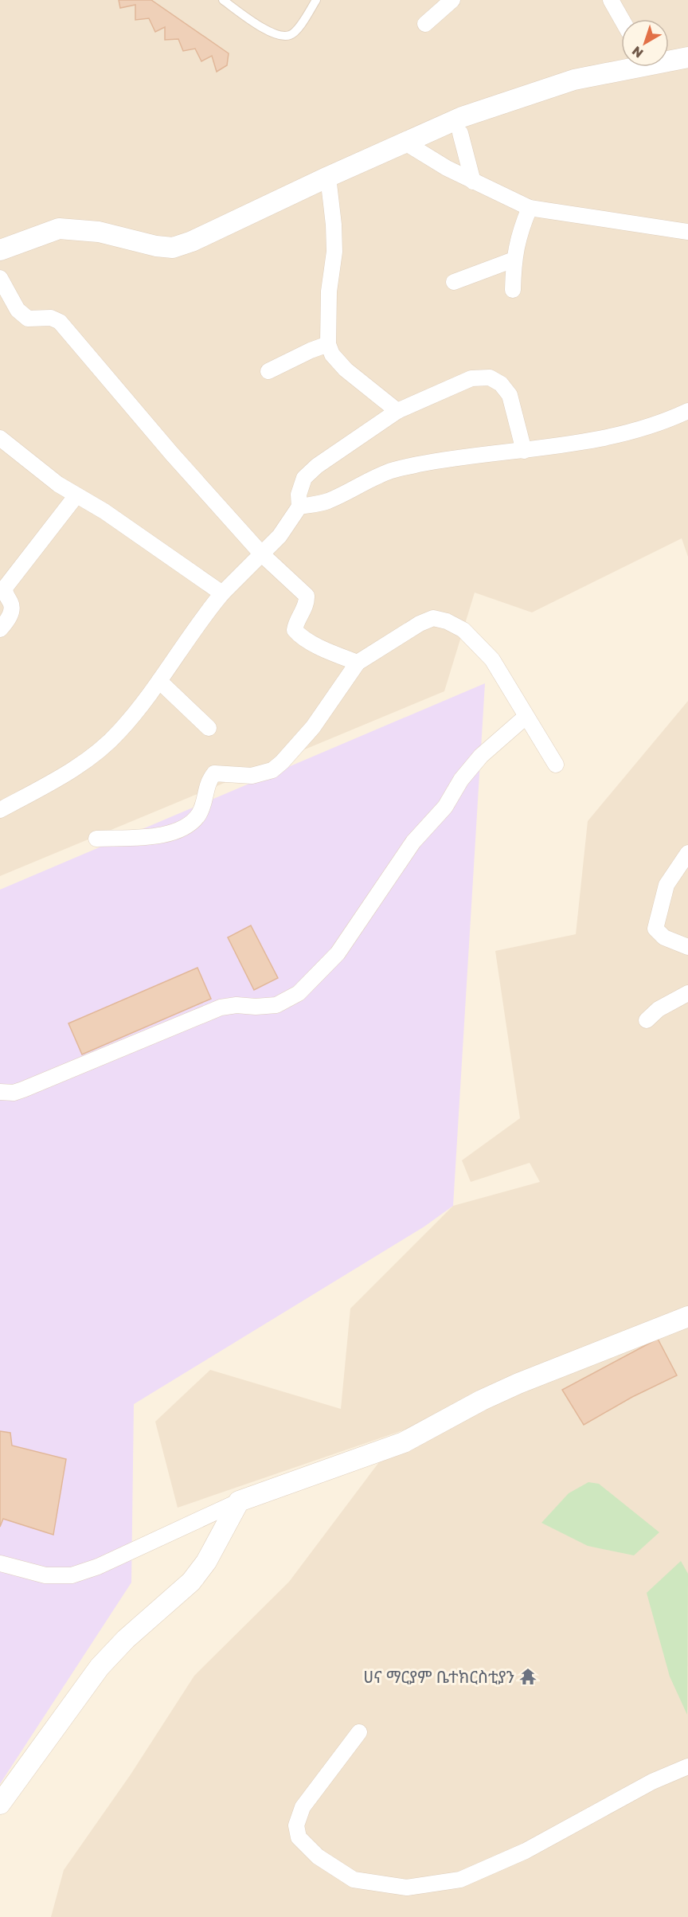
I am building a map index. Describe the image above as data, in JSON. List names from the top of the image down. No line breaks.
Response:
{"places":{"temple":["ሀና ማርያም ቤተክርስቲያን"]},"north":"bottom left"}
